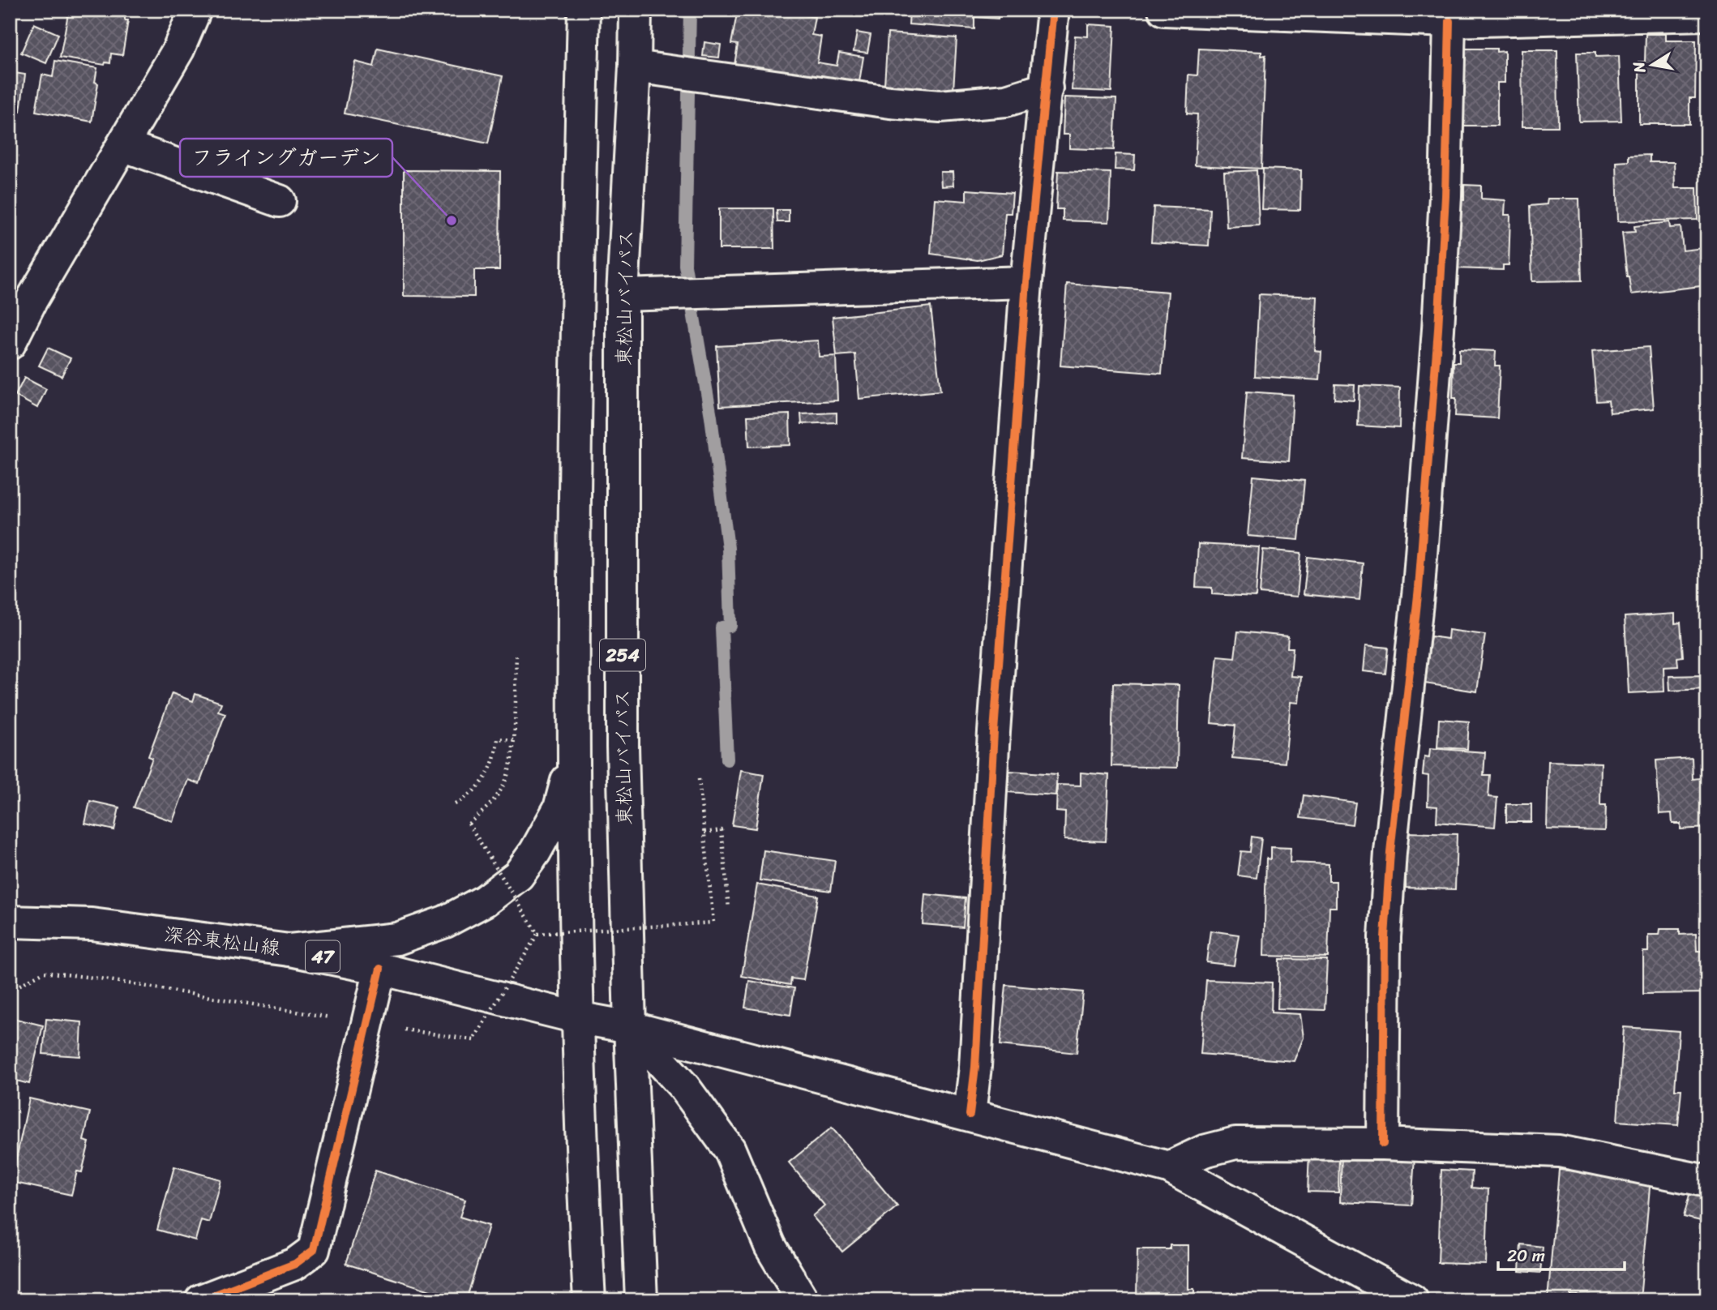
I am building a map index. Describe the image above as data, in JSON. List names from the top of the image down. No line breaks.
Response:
{"streets":{"main road":["東松山バイパス","254","深谷東松山線","47"]},"crossings":[["東松山バイパス","深谷東松山線"],["254","深谷東松山線"]],"places":["フライングガーデン"],"scale_bar":"20 m","north":"left"}
